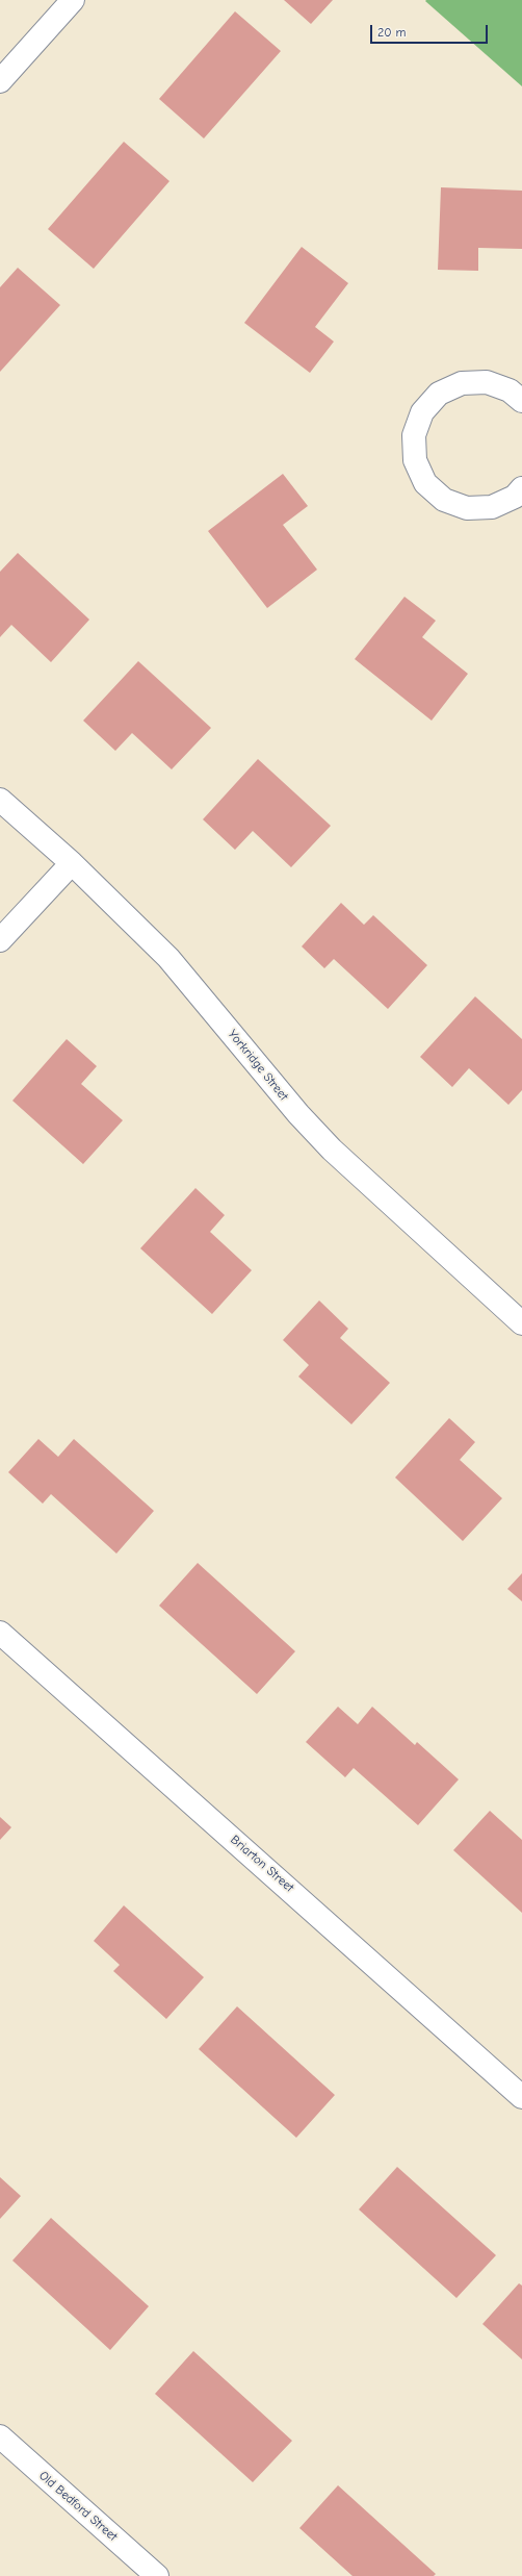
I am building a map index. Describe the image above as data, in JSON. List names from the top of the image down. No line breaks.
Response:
{"streets":{"street":["Yorkridge Street","Briarton Street","Old Bedford Street"]},"scale_bar":"20 m"}
